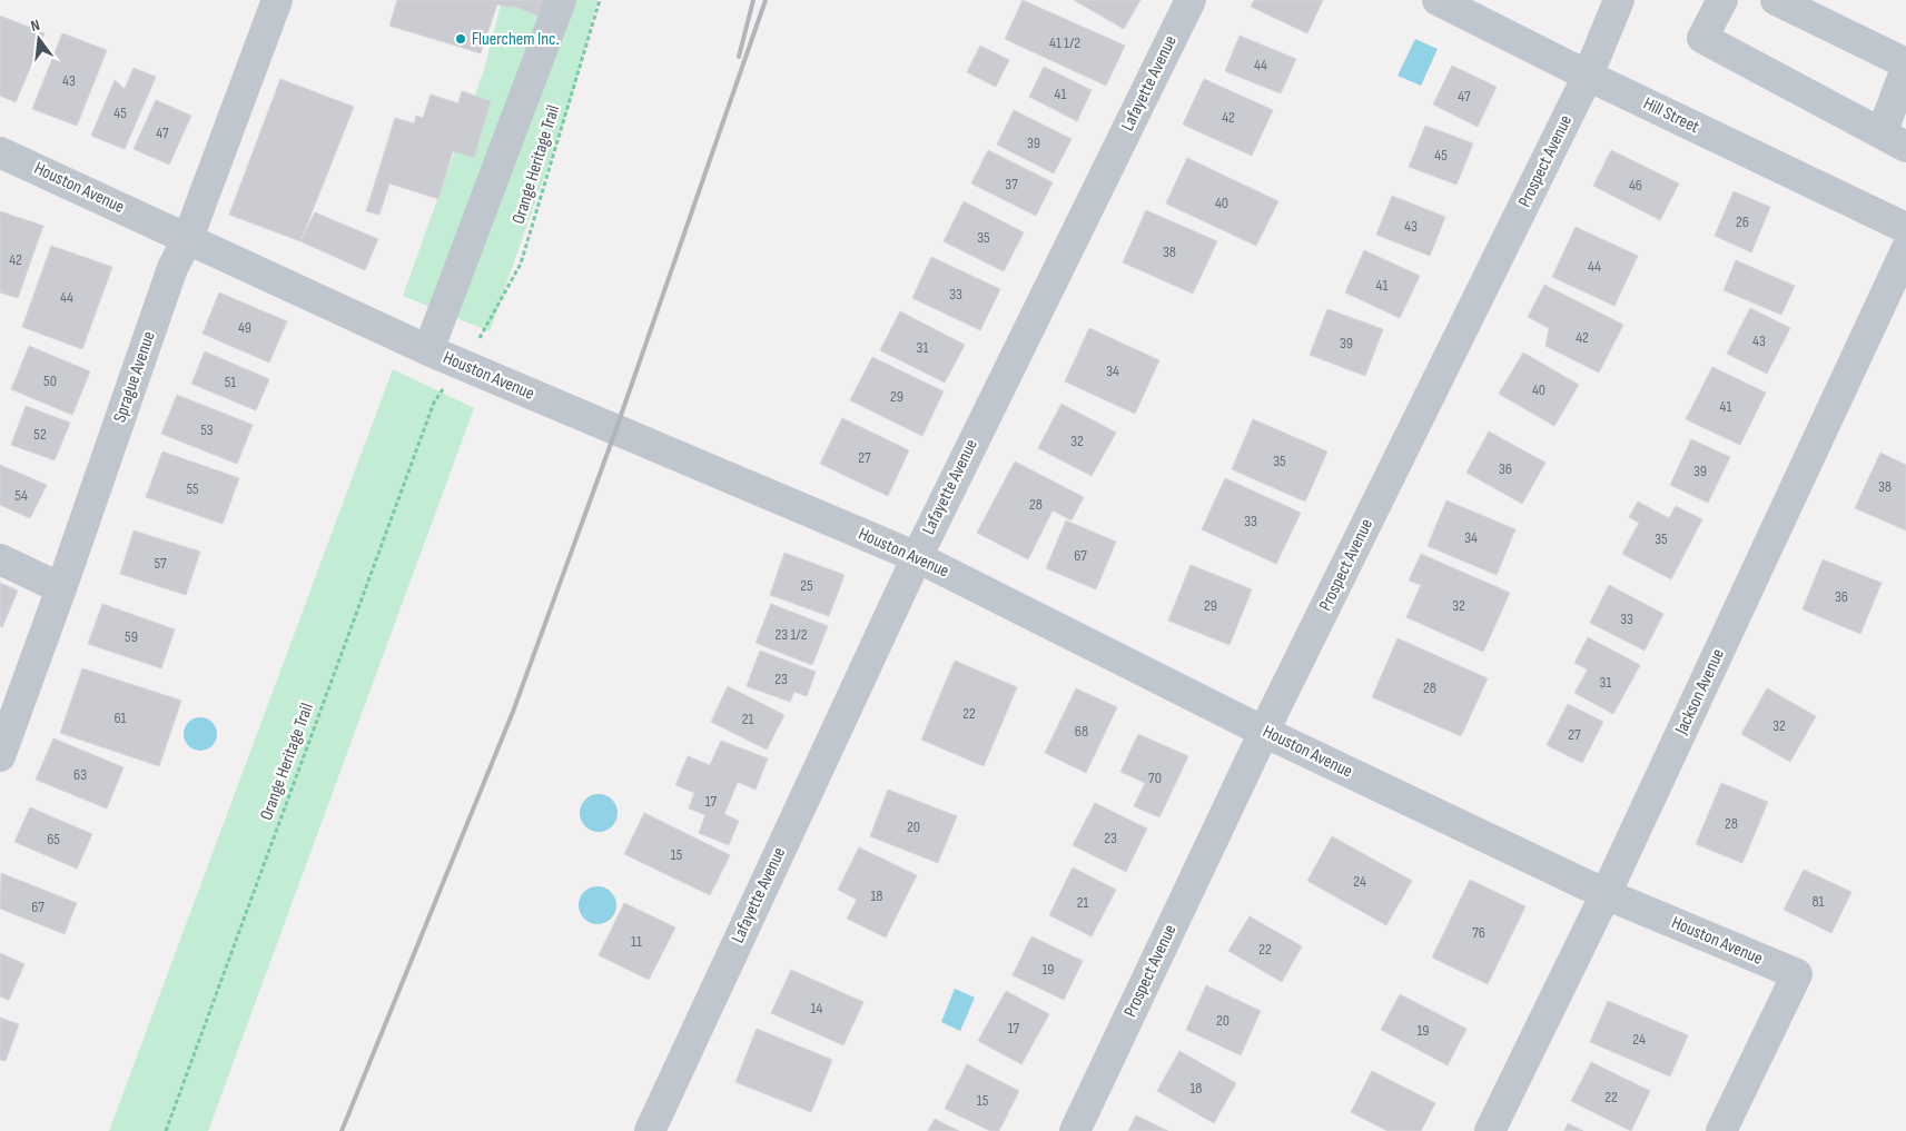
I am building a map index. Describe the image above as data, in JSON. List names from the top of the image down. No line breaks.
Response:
{"streets":{"street":["Lafayette Avenue","Hill Street","Prospect Avenue","Houston Avenue","Sprague Avenue","Jackson Avenue"],"path":["Orange Heritage Trail"]},"crossings":[["Lafayette Avenue","Houston Avenue"],["Hill Street","Prospect Avenue"],["Prospect Avenue","Houston Avenue"],["Houston Avenue","Sprague Avenue"],["Houston Avenue","Jackson Avenue"]],"places":["Fluerchem Inc."],"house_numbers":["41 1/2","44","43","41","47","45","42","47","39","45","37","46","40","26","43","35","38","42","44","41","33","44","49","42","43","39","31","34","50","51","40","29","41","53","52","32","27","35","36","39","38","55","54","28","33","34","35","67","57","25","36","29","32","33","23 1/2","59","23","31","28","22","61","21","32","68","27","63","70","17","28","20","23","65","15","24","18","81","21","67","76","11","22","19","14","20","17","19","24","18","22","15"],"north":"top"}
